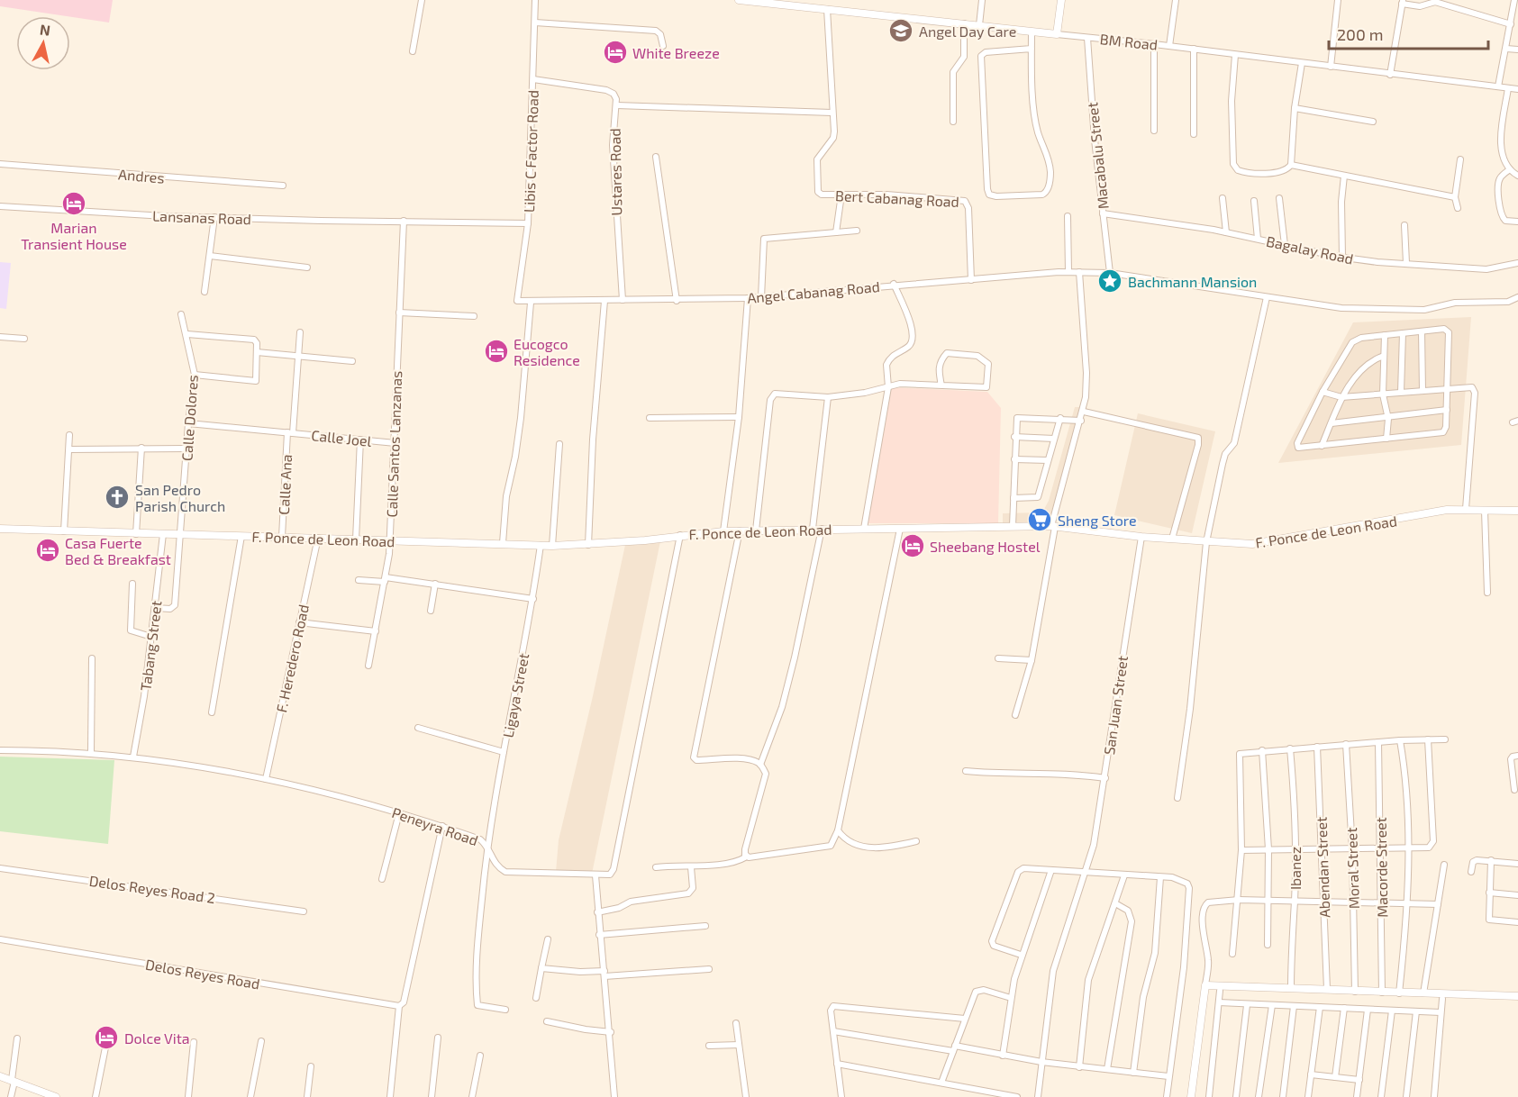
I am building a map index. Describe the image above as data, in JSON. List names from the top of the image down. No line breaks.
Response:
{"streets":{"street":["BM Road","Libis C Factor Road","Macabalu Street","Ustares Road","Andres","Bert Cabanag Road","Lansanas Road","Bagalay Road","Angel Cabanag Road","Calle Dolores","Calle Joel","Calle Santos Lanzanas","Calle Ana","F. Ponce de Leon Road","Tabang Street","F. Heredero Road","Ligaya Street","San Juan Street","Peneyra Road","Abendan Street","Macorde Street","Ibanez","Moral Street","Delos Reyes Road 2","Delos Reyes Road"]},"crossings":[["BM Road","Macabalu Street"],["BM Road","Bert Cabanag Road"],["Libis C Factor Road","Lansanas Road"],["Libis C Factor Road","Angel Cabanag Road"],["Macabalu Street","Bagalay Road"],["Macabalu Street","Angel Cabanag Road"],["Ustares Road","Angel Cabanag Road"],["Bert Cabanag Road","Angel Cabanag Road"],["Lansanas Road","Calle Santos Lanzanas"],["Calle Dolores","Calle Joel"],["Calle Dolores","F. Ponce de Leon Road"],["Calle Dolores","Tabang Street"],["Calle Joel","Calle Santos Lanzanas"],["Calle Joel","Calle Ana"],["Calle Santos Lanzanas","F. Ponce de Leon Road"],["Calle Ana","F. Ponce de Leon Road"],["F. Ponce de Leon Road","Tabang Street"],["F. Ponce de Leon Road","F. Heredero Road"],["F. Ponce de Leon Road","Ligaya Street"],["F. Ponce de Leon Road","San Juan Street"],["Tabang Street","Peneyra Road"],["F. Heredero Road","Peneyra Road"],["Ligaya Street","Peneyra Road"]],"places":{"school or university":["Angel Day Care"],"hotel":["White Breeze","Marian Transient House","Eucogco Residence","Sheebang Hostel","Casa Fuerte Bed & Breakfast","Dolce Vita"],"place":["Bachmann Mansion"],"church":["San Pedro Parish Church"],"supermarket":["Sheng Store"]},"scale_bar":"200 m","north":"top"}
